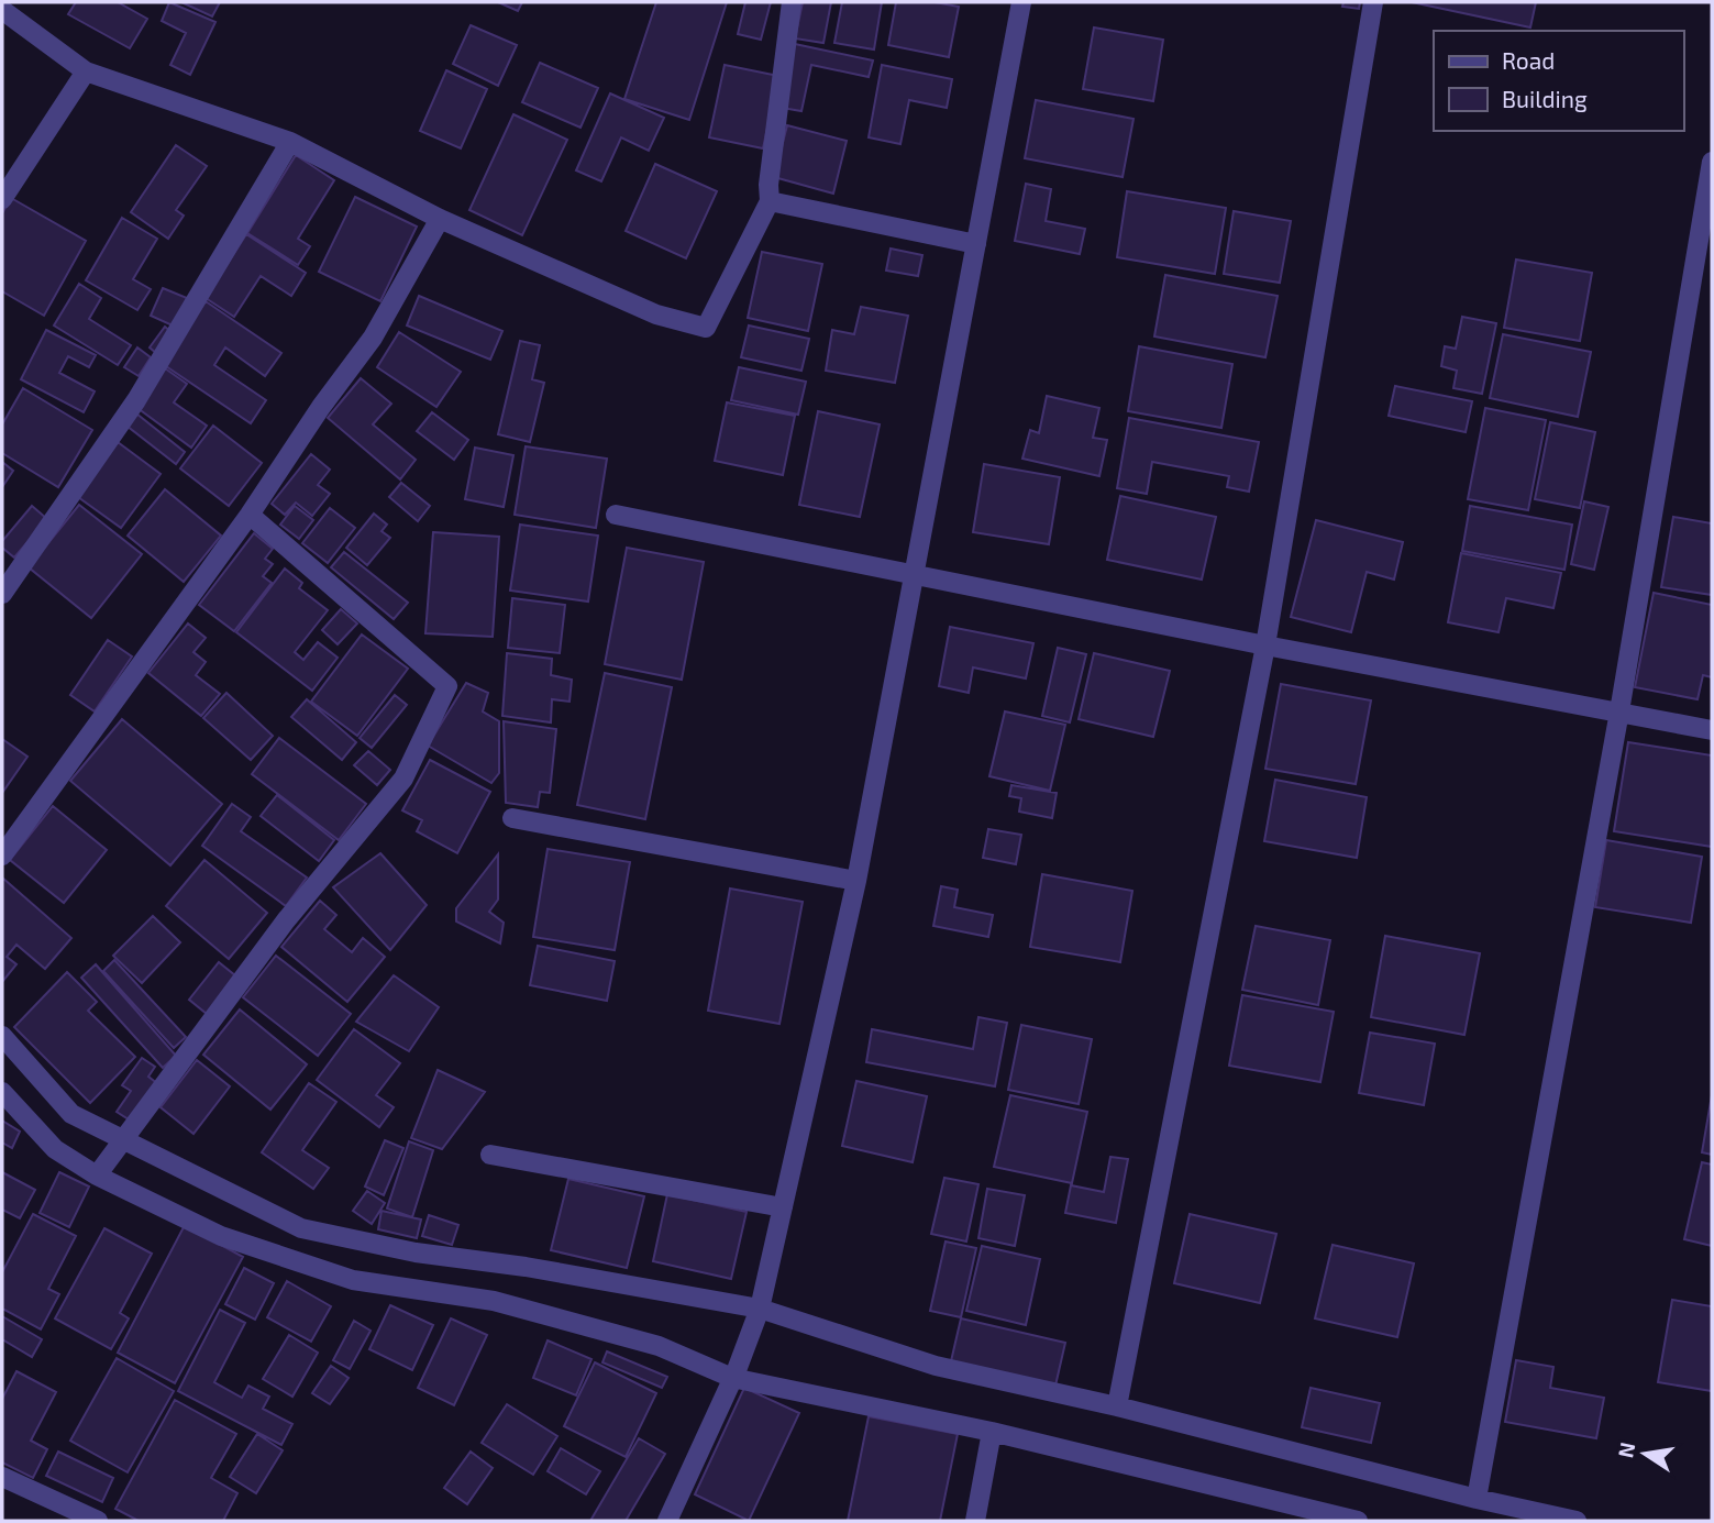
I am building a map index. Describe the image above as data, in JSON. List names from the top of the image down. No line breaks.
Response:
{"legend":["Road","Building"],"north":"left"}
